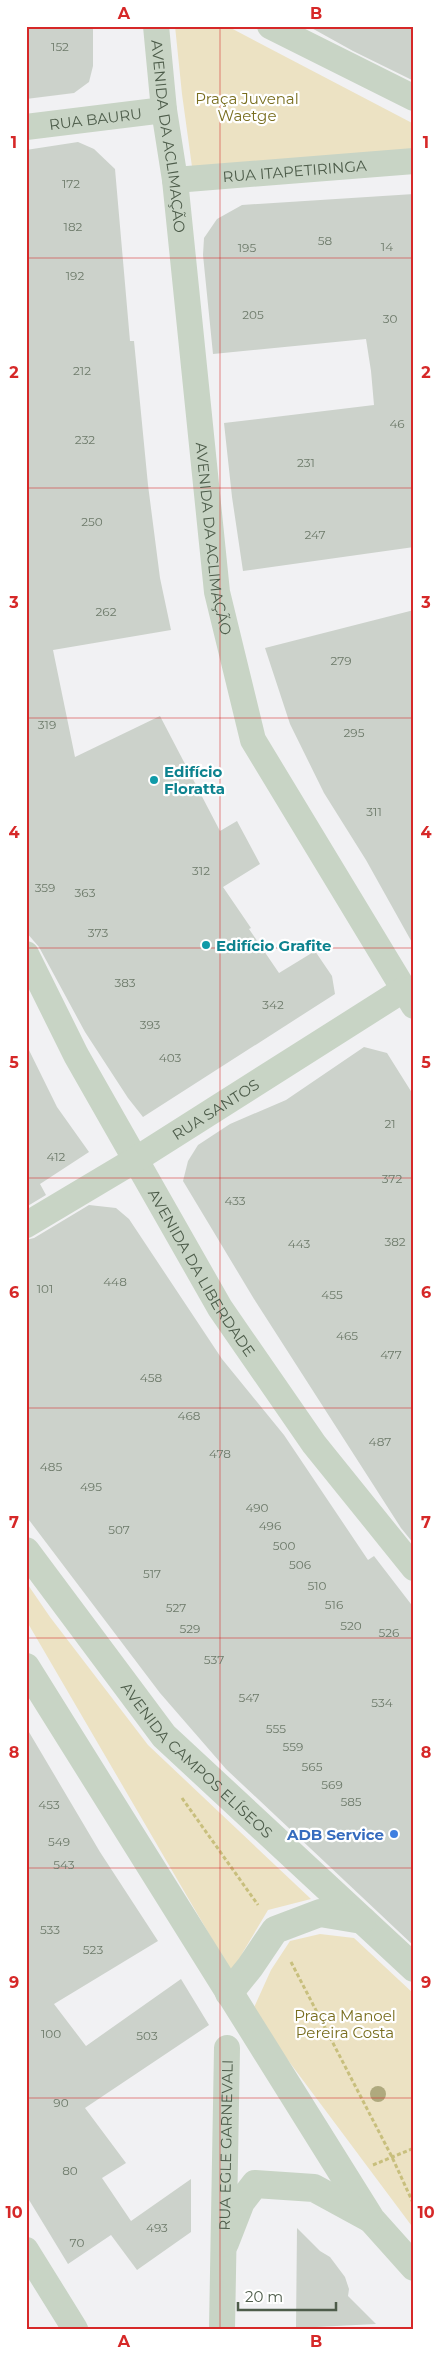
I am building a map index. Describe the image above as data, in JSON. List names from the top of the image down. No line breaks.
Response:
{"streets":{"street":["RUA BAURU","AVENIDA DA ACLIMAÇÃO","RUA ITAPETIRINGA","RUA SANTOS","AVENIDA DA LIBERDADE","AVENIDA CAMPOS ELÍSEOS","RUA EGLE GARNEVALI"]},"crossings":[["RUA BAURU","AVENIDA DA ACLIMAÇÃO"],["AVENIDA DA ACLIMAÇÃO","RUA ITAPETIRINGA"],["AVENIDA DA ACLIMAÇÃO","RUA SANTOS"],["RUA SANTOS","AVENIDA DA LIBERDADE"]],"parks":["Praça Juvenal Waetge","Praça Manoel Pereira Costa"],"places":["Edifício Floratta","Edifício Grafite","ADB Service"],"house_numbers":["152","172","182","58","14","195","192","205","30","212","46","232","231","250","247","262","279","319","295","311","312","359","363","373","383","342","393","403","21","412","372","433","382","443","448","101","455","465","477","458","468","487","478","485","495","490","496","507","500","506","517","510","516","527","520","529","526","537","547","534","555","559","565","569","585","453","549","543","533","523","100","503","90","80","493","70"],"scale_bar":"20 m","grid":{"columns":["A","B"],"rows":["1","2","3","4","5","6","7","8","9","10"]}}
